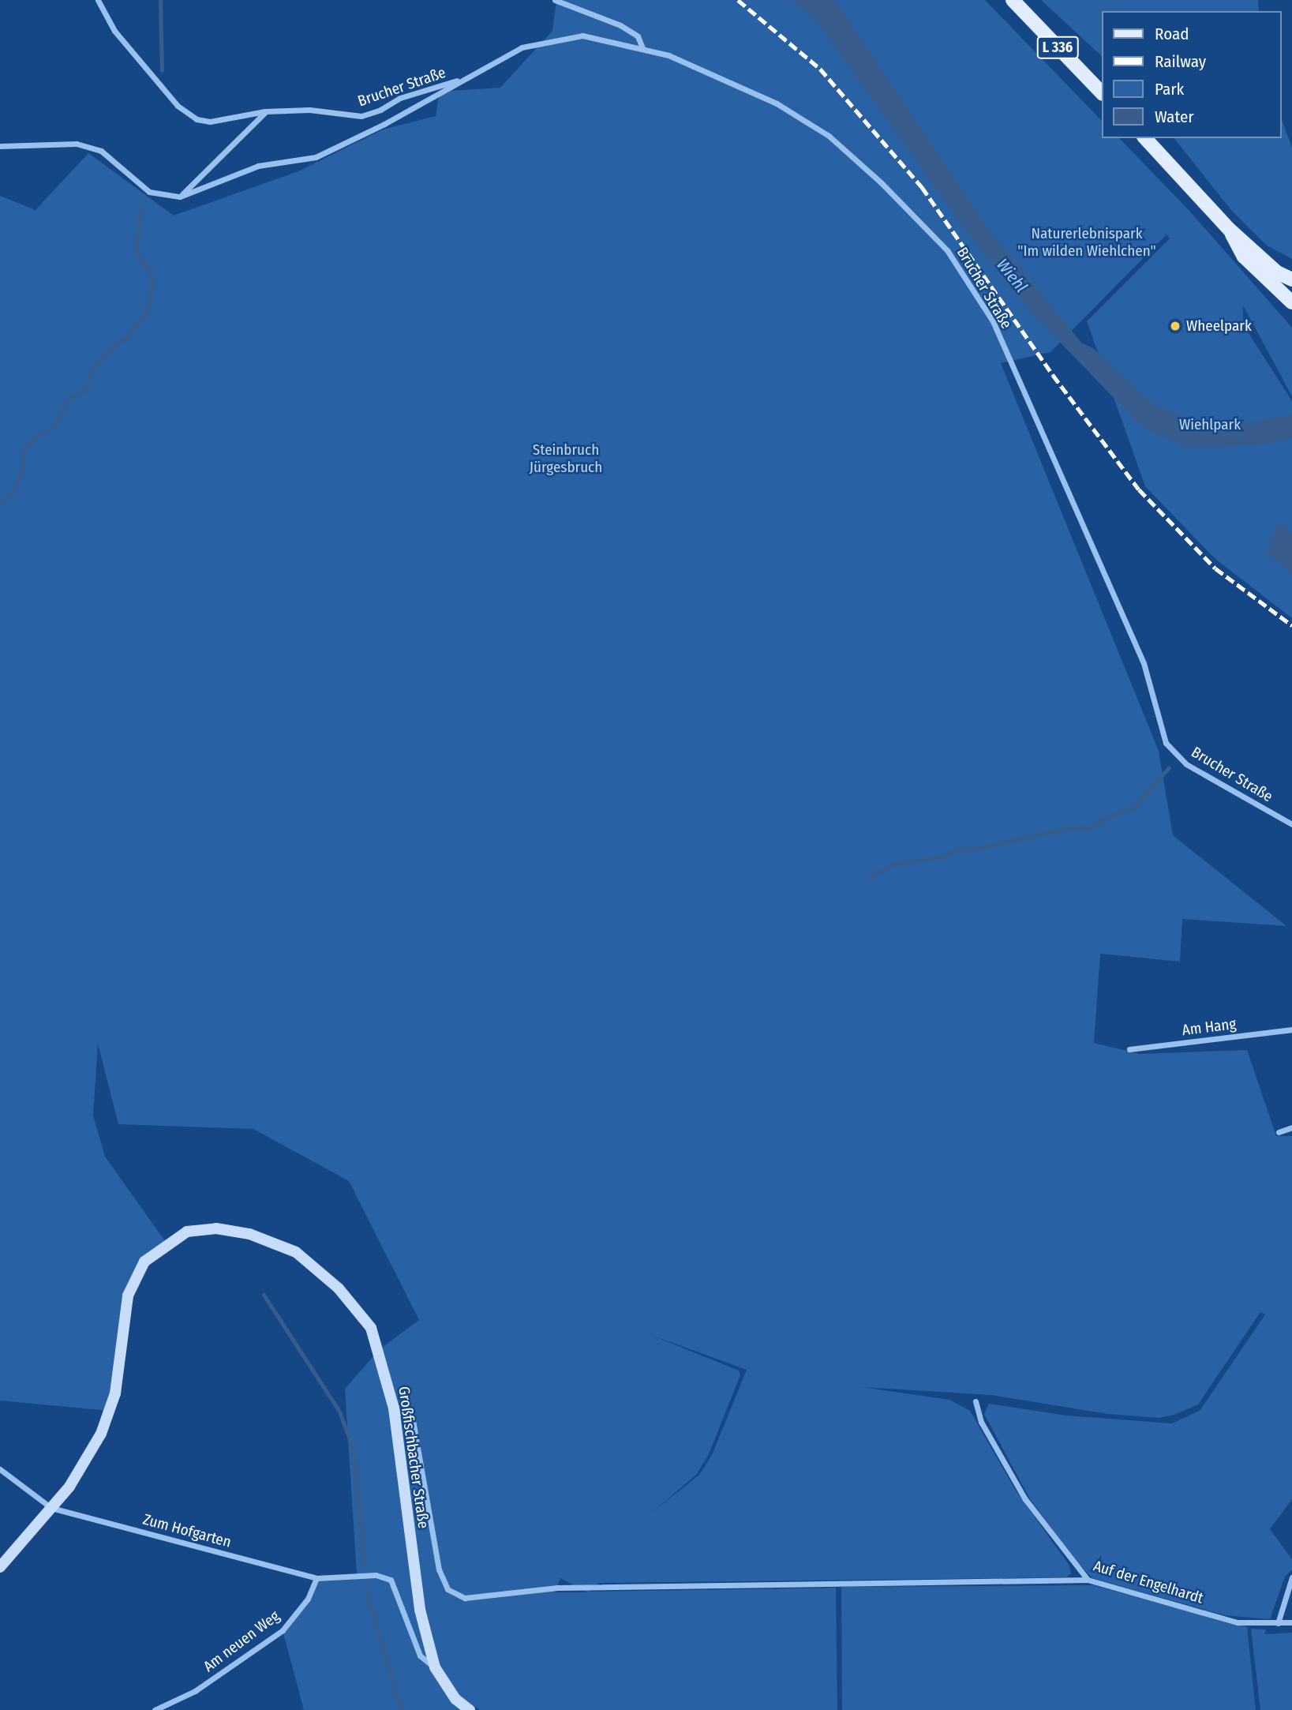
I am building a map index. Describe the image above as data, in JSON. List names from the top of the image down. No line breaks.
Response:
{"streets":{"main road":["L 336","Großfischbacher Straße"],"street":["Brucher Straße","Am Hang","Zum Hofgarten","Auf der Engelhardt","Am neuen Weg"]},"crossings":[["Großfischbacher Straße","Zum Hofgarten"],["Zum Hofgarten","Am neuen Weg"]],"water":["Wiehl"],"parks":["Naturerlebnispark \"Im wilden Wiehlchen\"","Wiehlpark","Steinbruch Jürgesbruch"],"places":["Wheelpark"],"legend":["Road","Railway","Park","Water"]}
